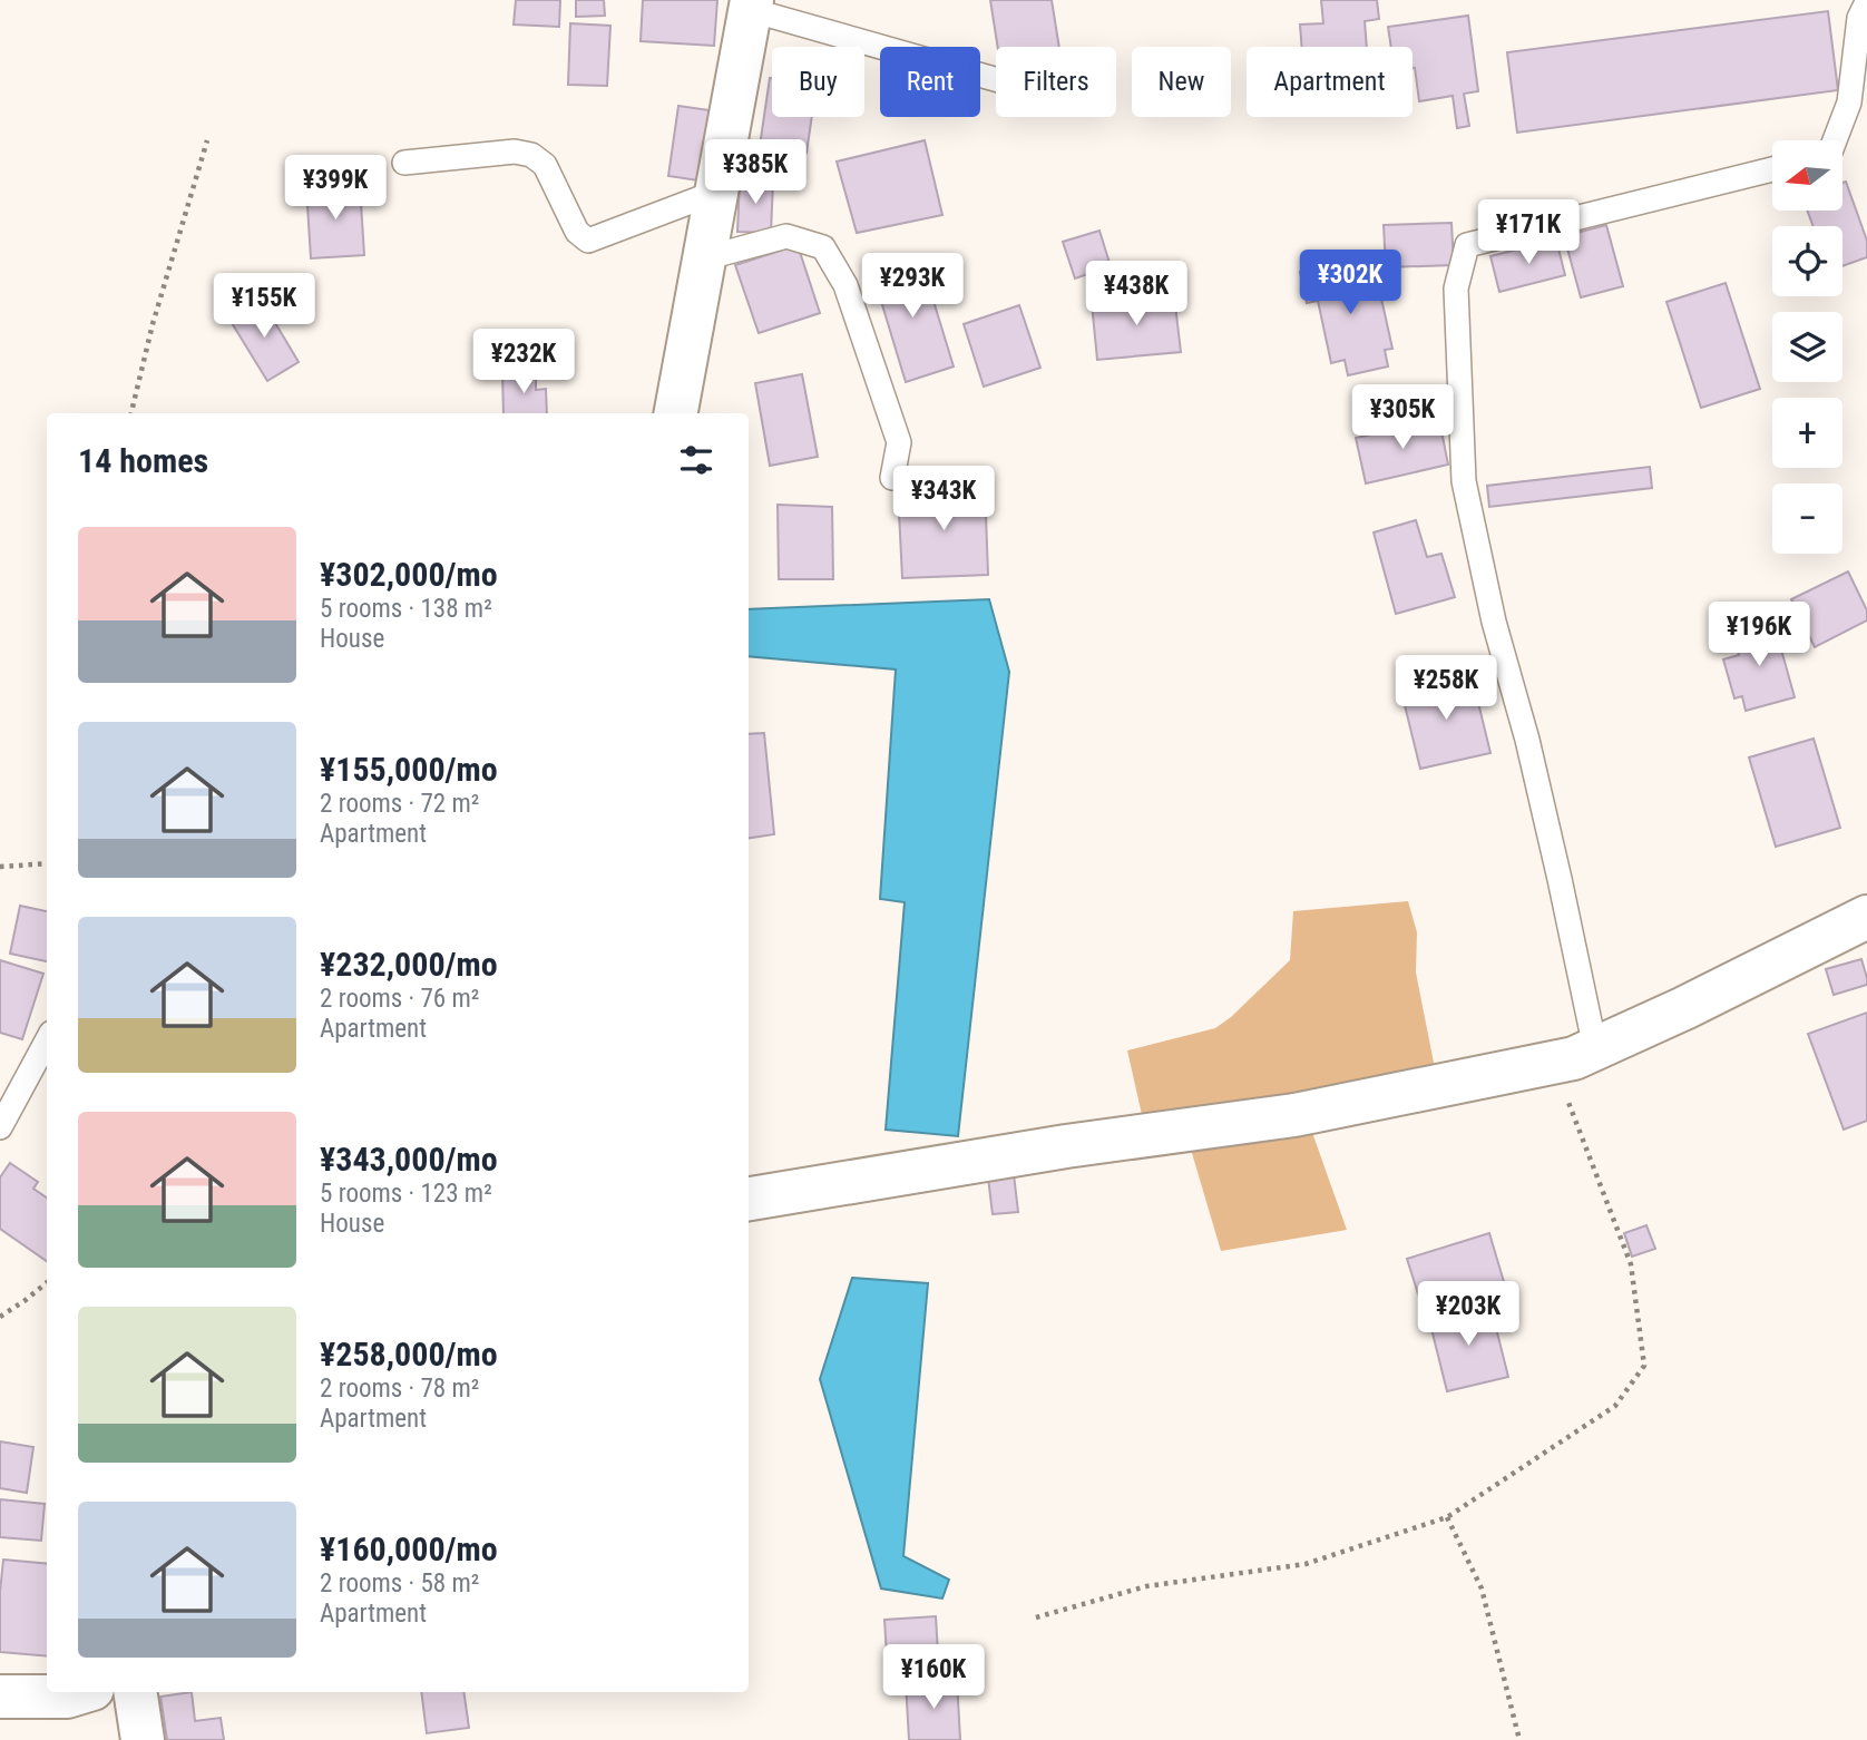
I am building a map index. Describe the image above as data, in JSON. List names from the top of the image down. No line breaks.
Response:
{"north":"left","page":{"chip":["Buy","Rent","Filters","New","Apartment"],"price":["¥385K","¥399K","¥171K","¥302K","¥293K","¥438K","¥155K","¥232K","¥305K","¥343K","¥196K","¥258K","¥203K","¥160K"],"map_buttons":["+","−"],"heading":"14 homes","list":[{"name":"¥302,000/mo","note":"5 rooms · 138 m² · House"},{"name":"¥155,000/mo","note":"2 rooms · 72 m² · Apartment"},{"name":"¥232,000/mo","note":"2 rooms · 76 m² · Apartment"},{"name":"¥343,000/mo","note":"5 rooms · 123 m² · House"},{"name":"¥258,000/mo","note":"2 rooms · 78 m² · Apartment"},{"name":"¥160,000/mo","note":"2 rooms · 58 m² · Apartment"}]}}
